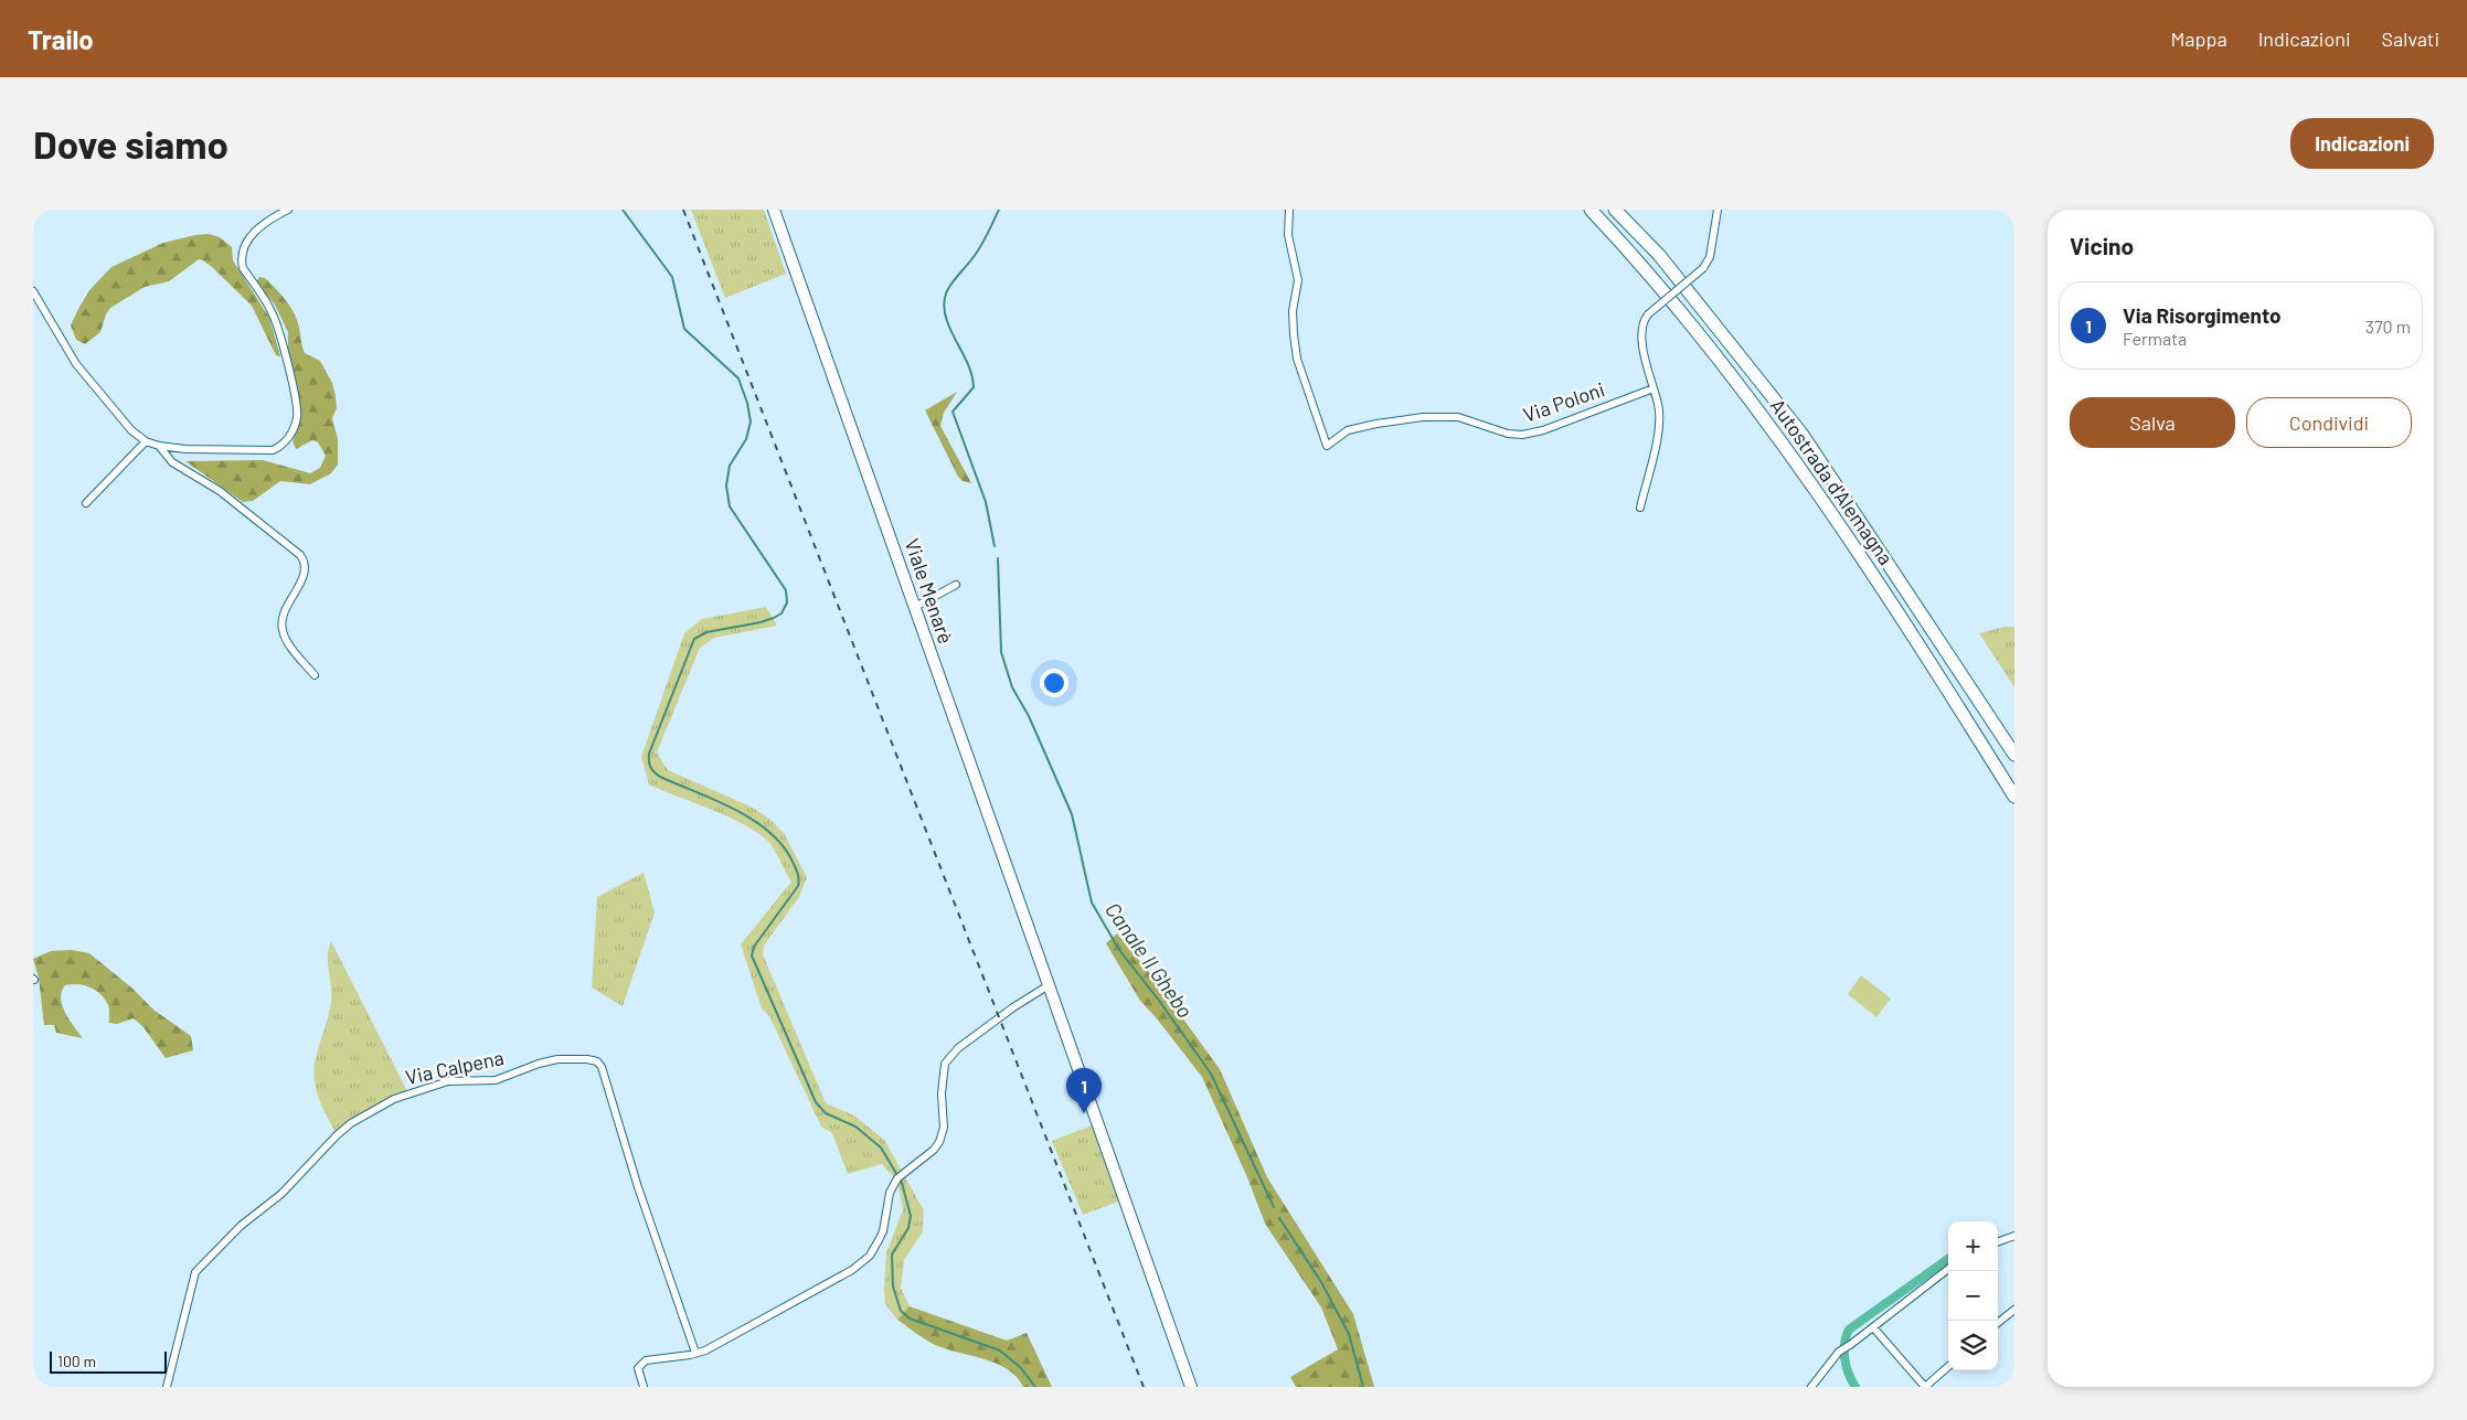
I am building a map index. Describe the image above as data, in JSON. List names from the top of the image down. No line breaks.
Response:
{"streets":{"highway":["Autostrada d'Alemagna"],"main road":["Viale Menarè"],"street":["Via Poloni","Via Calpena"]},"water":["Canale Il Ghebo"],"scale_bar":"100 m","page":{"header":"Trailo","nav":["Mappa","Indicazioni","Salvati"],"buttons":["Indicazioni",["Salva","Condividi"]],"title":"Dove siamo","heading":"Vicino","list":[{"mark":"1","name":"Via Risorgimento","note":"Fermata","value":"370 m"}],"pins":"1","map_buttons":["+","−"],"scale":"100 m"}}
